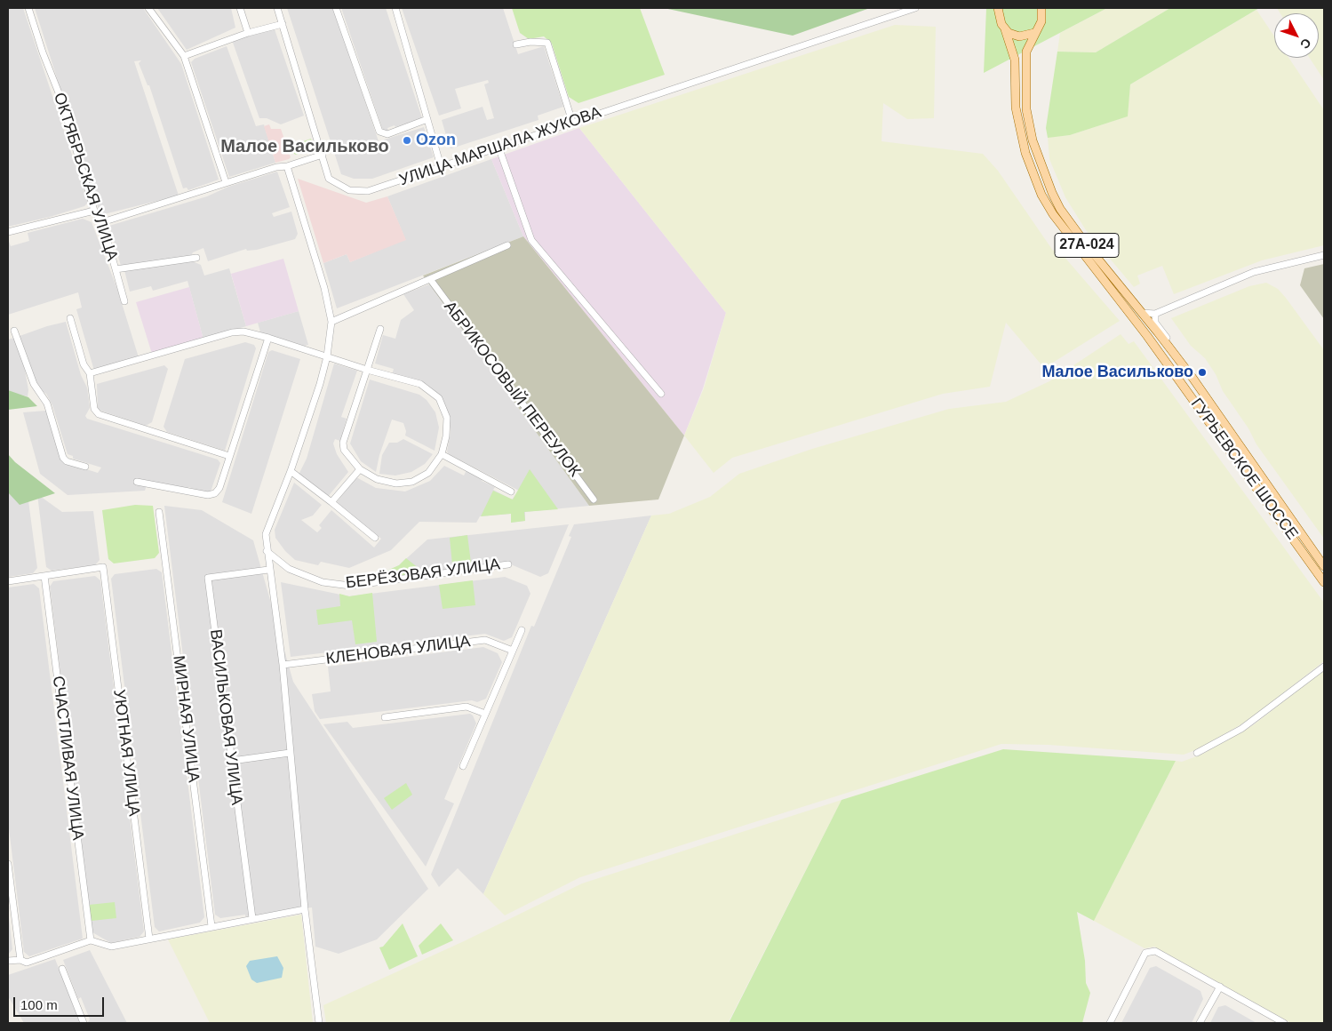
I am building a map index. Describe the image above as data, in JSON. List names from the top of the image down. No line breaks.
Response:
{"streets":{"main road":["27А-024","ГУРЬЕВСКОЕ ШОССЕ"],"street":["УЛИЦА МАРШАЛА ЖУКОВА","ОКТЯБРЬСКАЯ УЛИЦА","АБРИКОСОВЫЙ ПЕРЕУЛОК","БЕРЁЗОВАЯ УЛИЦА","КЛЕНОВАЯ УЛИЦА","ВАСИЛЬКОВАЯ УЛИЦА","МИРНАЯ УЛИЦА","УЮТНАЯ УЛИЦА","СЧАСТЛИВАЯ УЛИЦА"]},"crossings":[["27А-024","ГУРЬЕВСКОЕ ШОССЕ"],["УЮТНАЯ УЛИЦА","СЧАСТЛИВАЯ УЛИЦА"]],"districts":["Малое Васильково"],"places":["Ozon","Малое Васильково"],"scale_bar":"100 m","north":"bottom right"}
